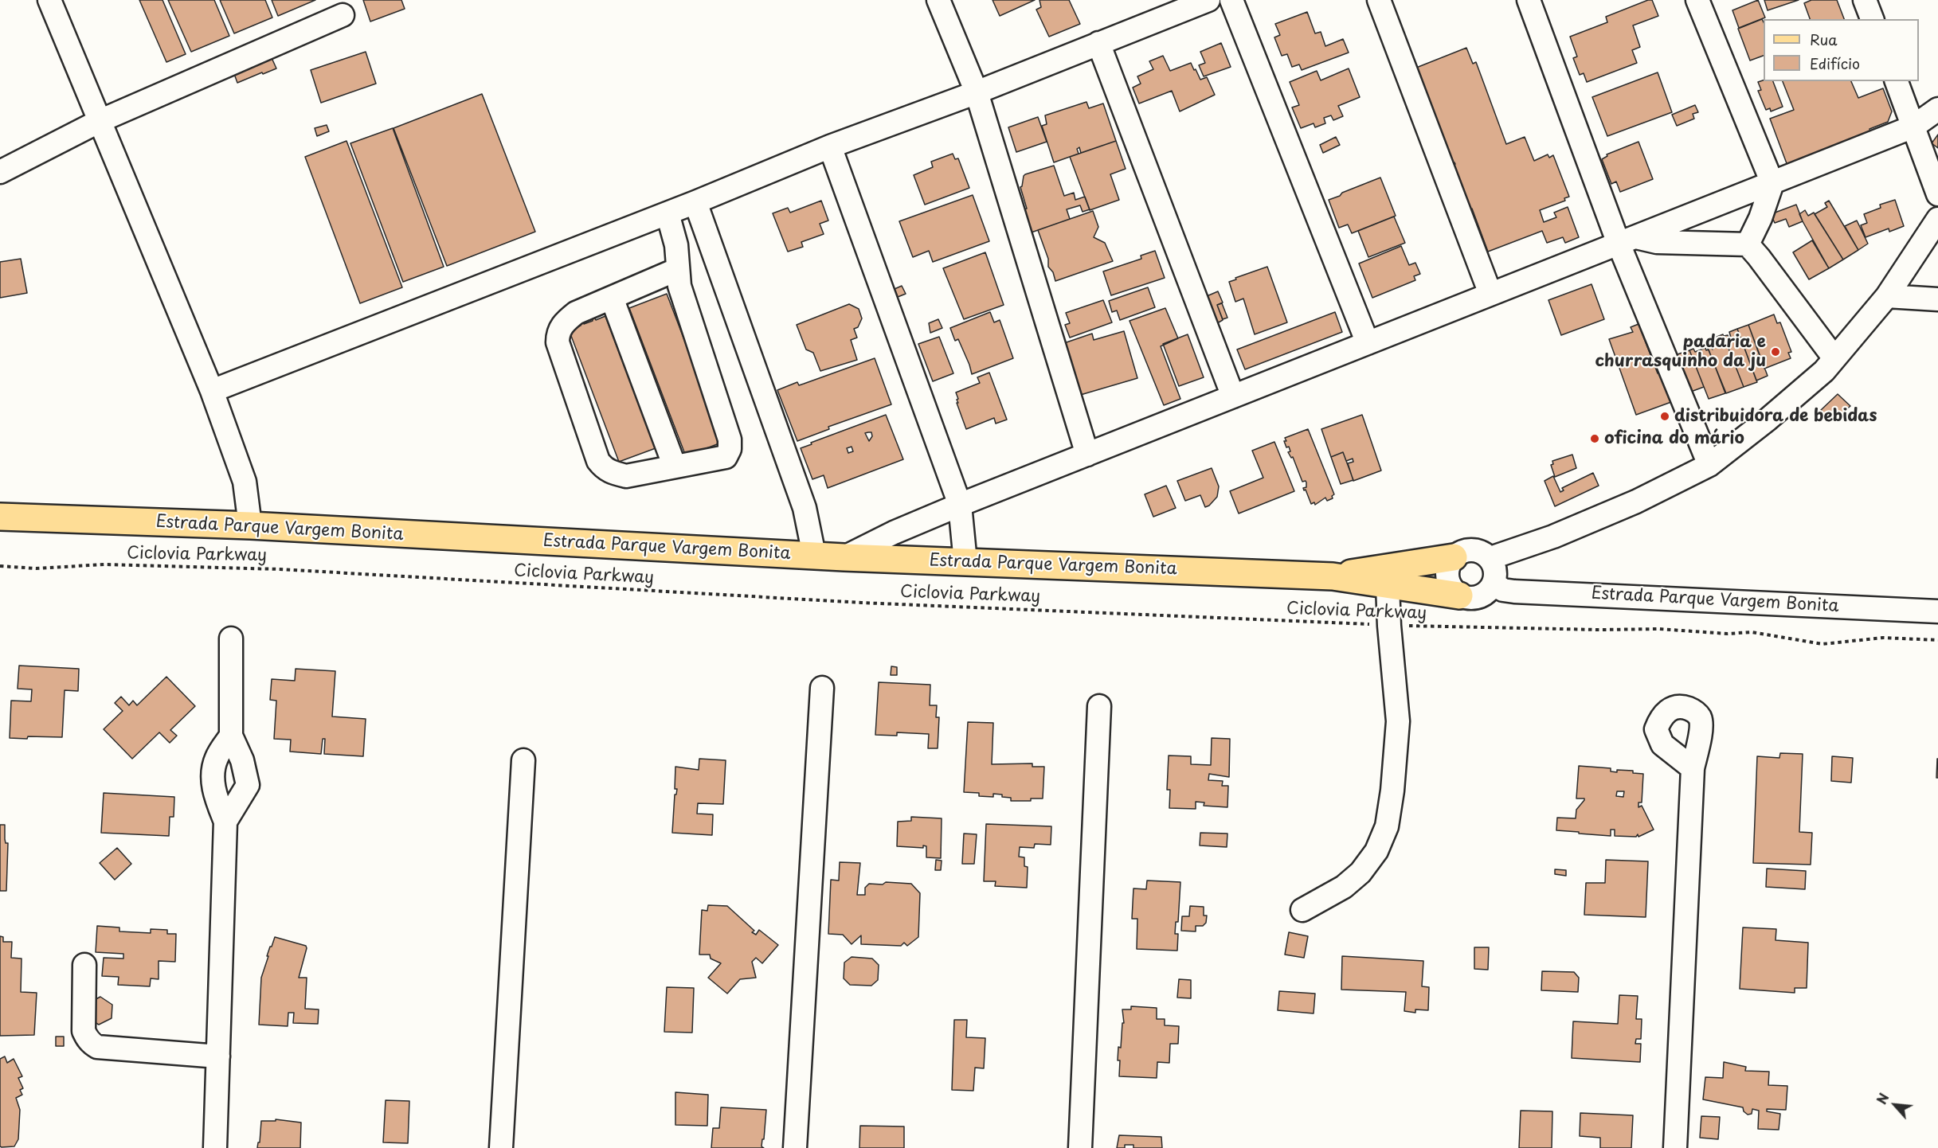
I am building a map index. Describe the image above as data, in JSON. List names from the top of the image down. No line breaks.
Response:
{"streets":{"main road":["Estrada Parque Vargem Bonita"],"path":["Ciclovia Parkway"]},"places":["padaria e churrasquinho da ju","distribuidora de bebidas","oficina do mário"],"legend":["Rua","Edifício"],"north":"top left"}
